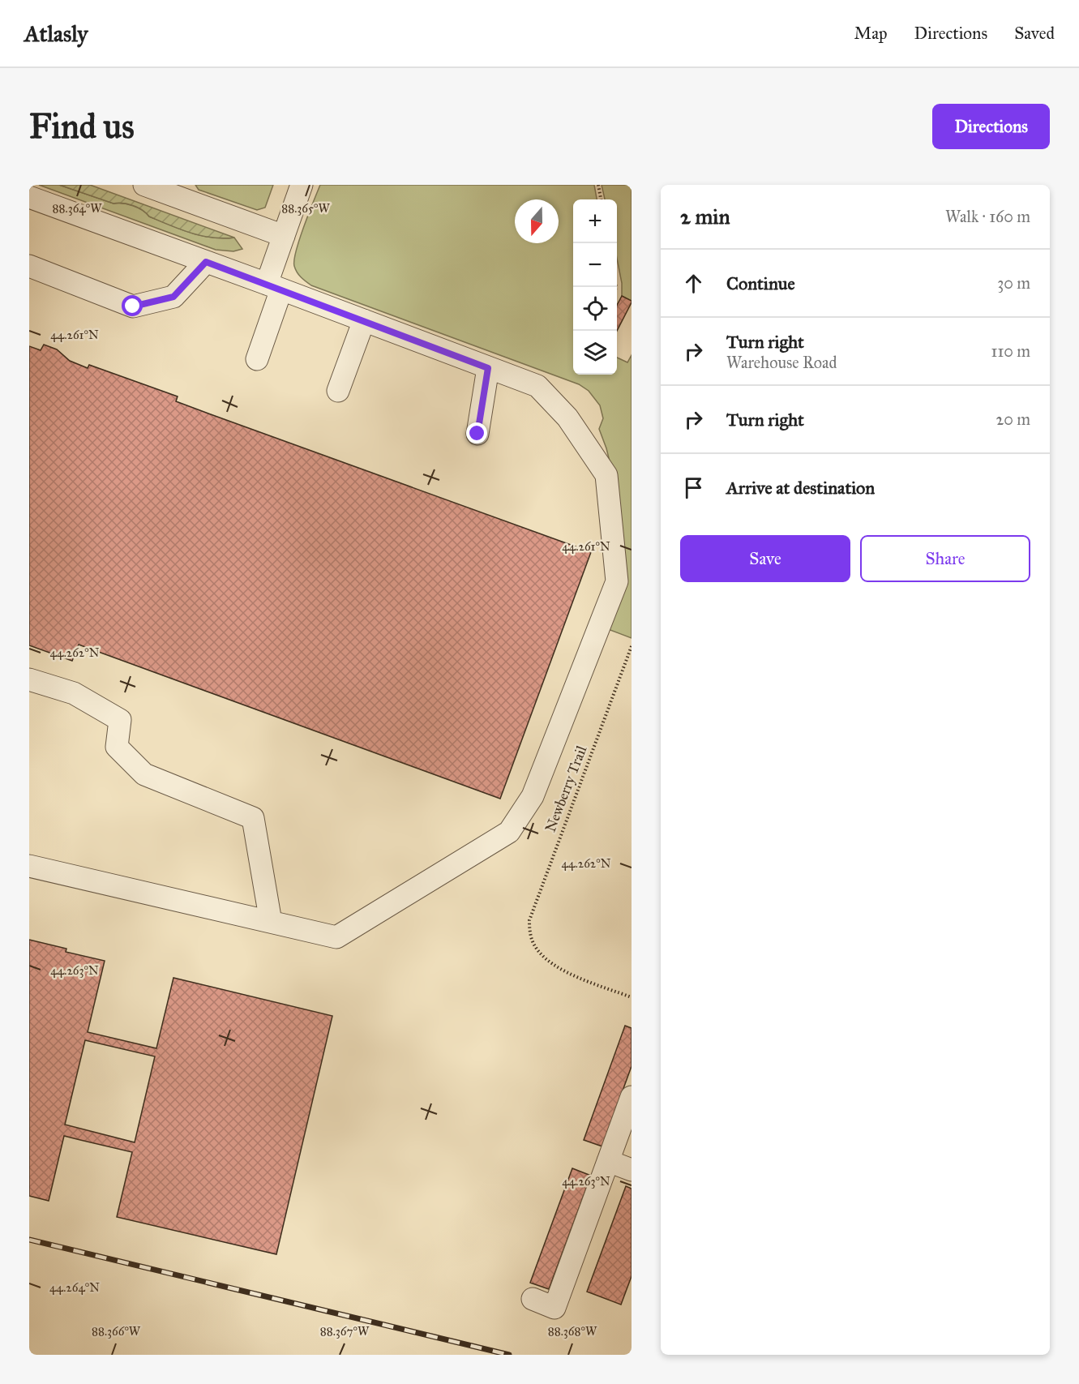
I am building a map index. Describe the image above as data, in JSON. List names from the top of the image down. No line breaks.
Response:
{"streets":{"path":["Newberry Trail"]},"north":"bottom","page":{"header":"Atlasly","nav":["Map","Directions","Saved"],"buttons":["Directions",["Save","Share"]],"title":"Find us","heading":["2 min","Walk · 160 m"],"map_buttons":["+","−"],"list":[["Continue","30 m"],["Turn right","Warehouse Road","110 m"],["Turn right","20 m"],"Arrive at destination"]},"coordinates":["88.365°W","88.364°W","44.261°N","44.262°N","44.263°N","44.264°N","88.366°W","88.367°W","88.368°W"]}
